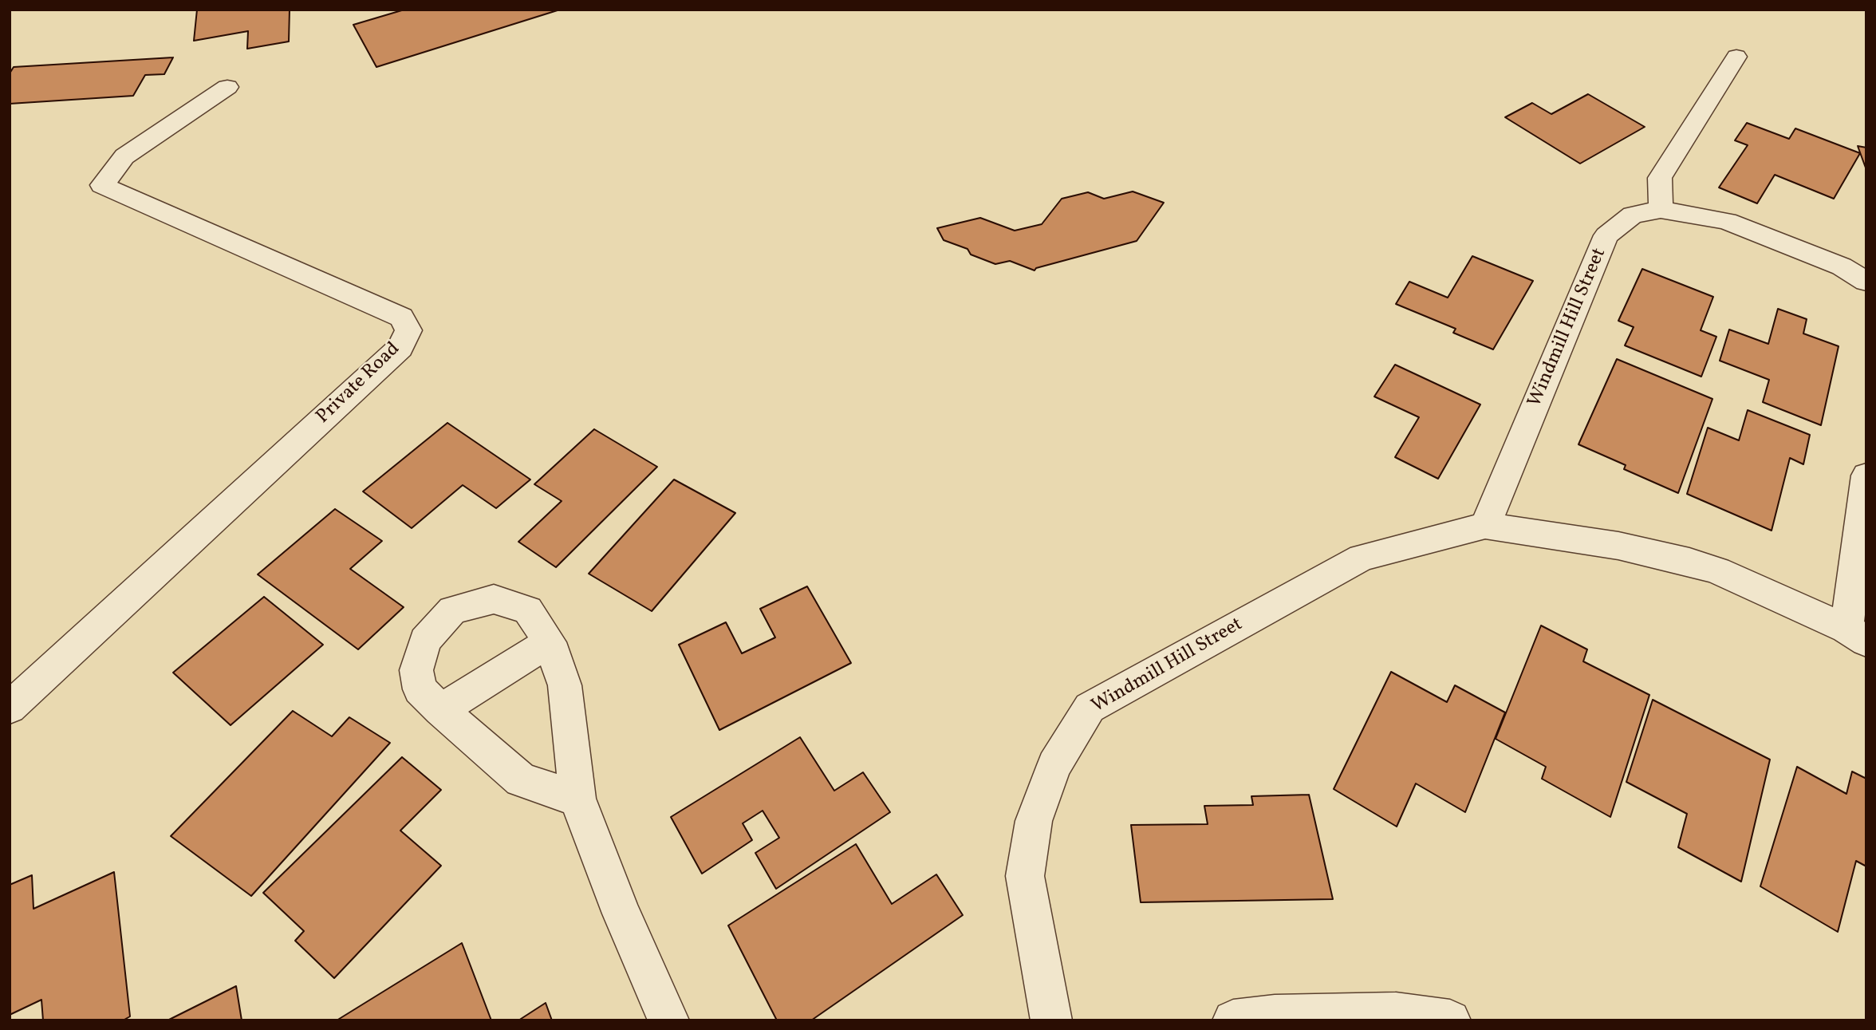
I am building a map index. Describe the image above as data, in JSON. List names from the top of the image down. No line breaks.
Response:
{"streets":{"street":["Windmill Hill Street","Private Road"]}}
